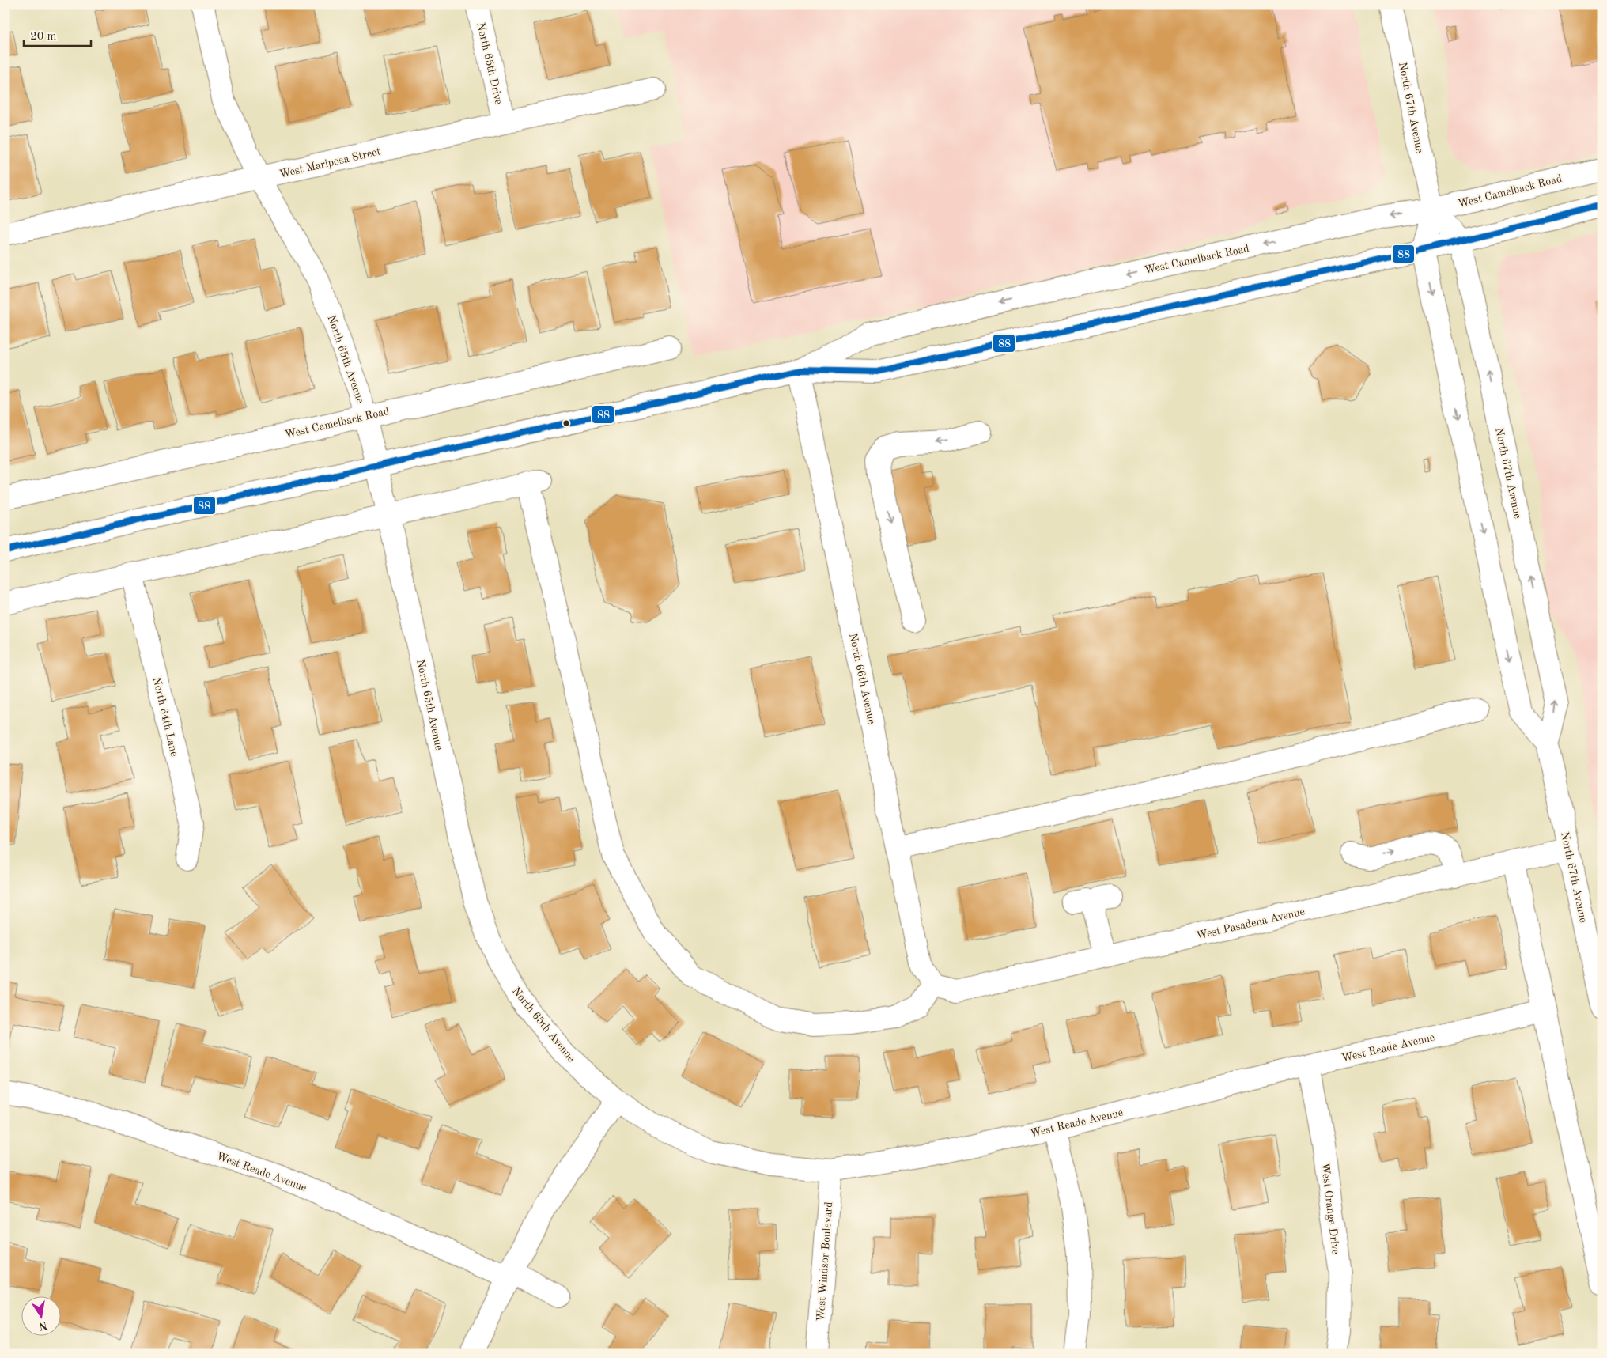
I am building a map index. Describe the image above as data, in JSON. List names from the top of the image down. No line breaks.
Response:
{"streets":{"street":["North 65th Drive","North 67th Avenue","West Mariposa Street","West Camelback Road","North 65th Avenue","North 66th Avenue","North 64th Lane","West Pasadena Avenue","West Reade Avenue","West Orange Drive","West Windsor Boulevard"]},"crossings":[["North 65th Drive","West Mariposa Street"],["North 67th Avenue","West Camelback Road"],["North 67th Avenue","West Pasadena Avenue"],["West Mariposa Street","North 65th Avenue"],["West Camelback Road","North 65th Avenue"],["West Camelback Road","North 66th Avenue"],["North 65th Avenue","West Reade Avenue"],["North 66th Avenue","West Pasadena Avenue"],["West Reade Avenue","West Orange Drive"],["West Reade Avenue","West Windsor Boulevard"]],"lines":["transit line 88"],"scale_bar":"20 m","north":"bottom"}
